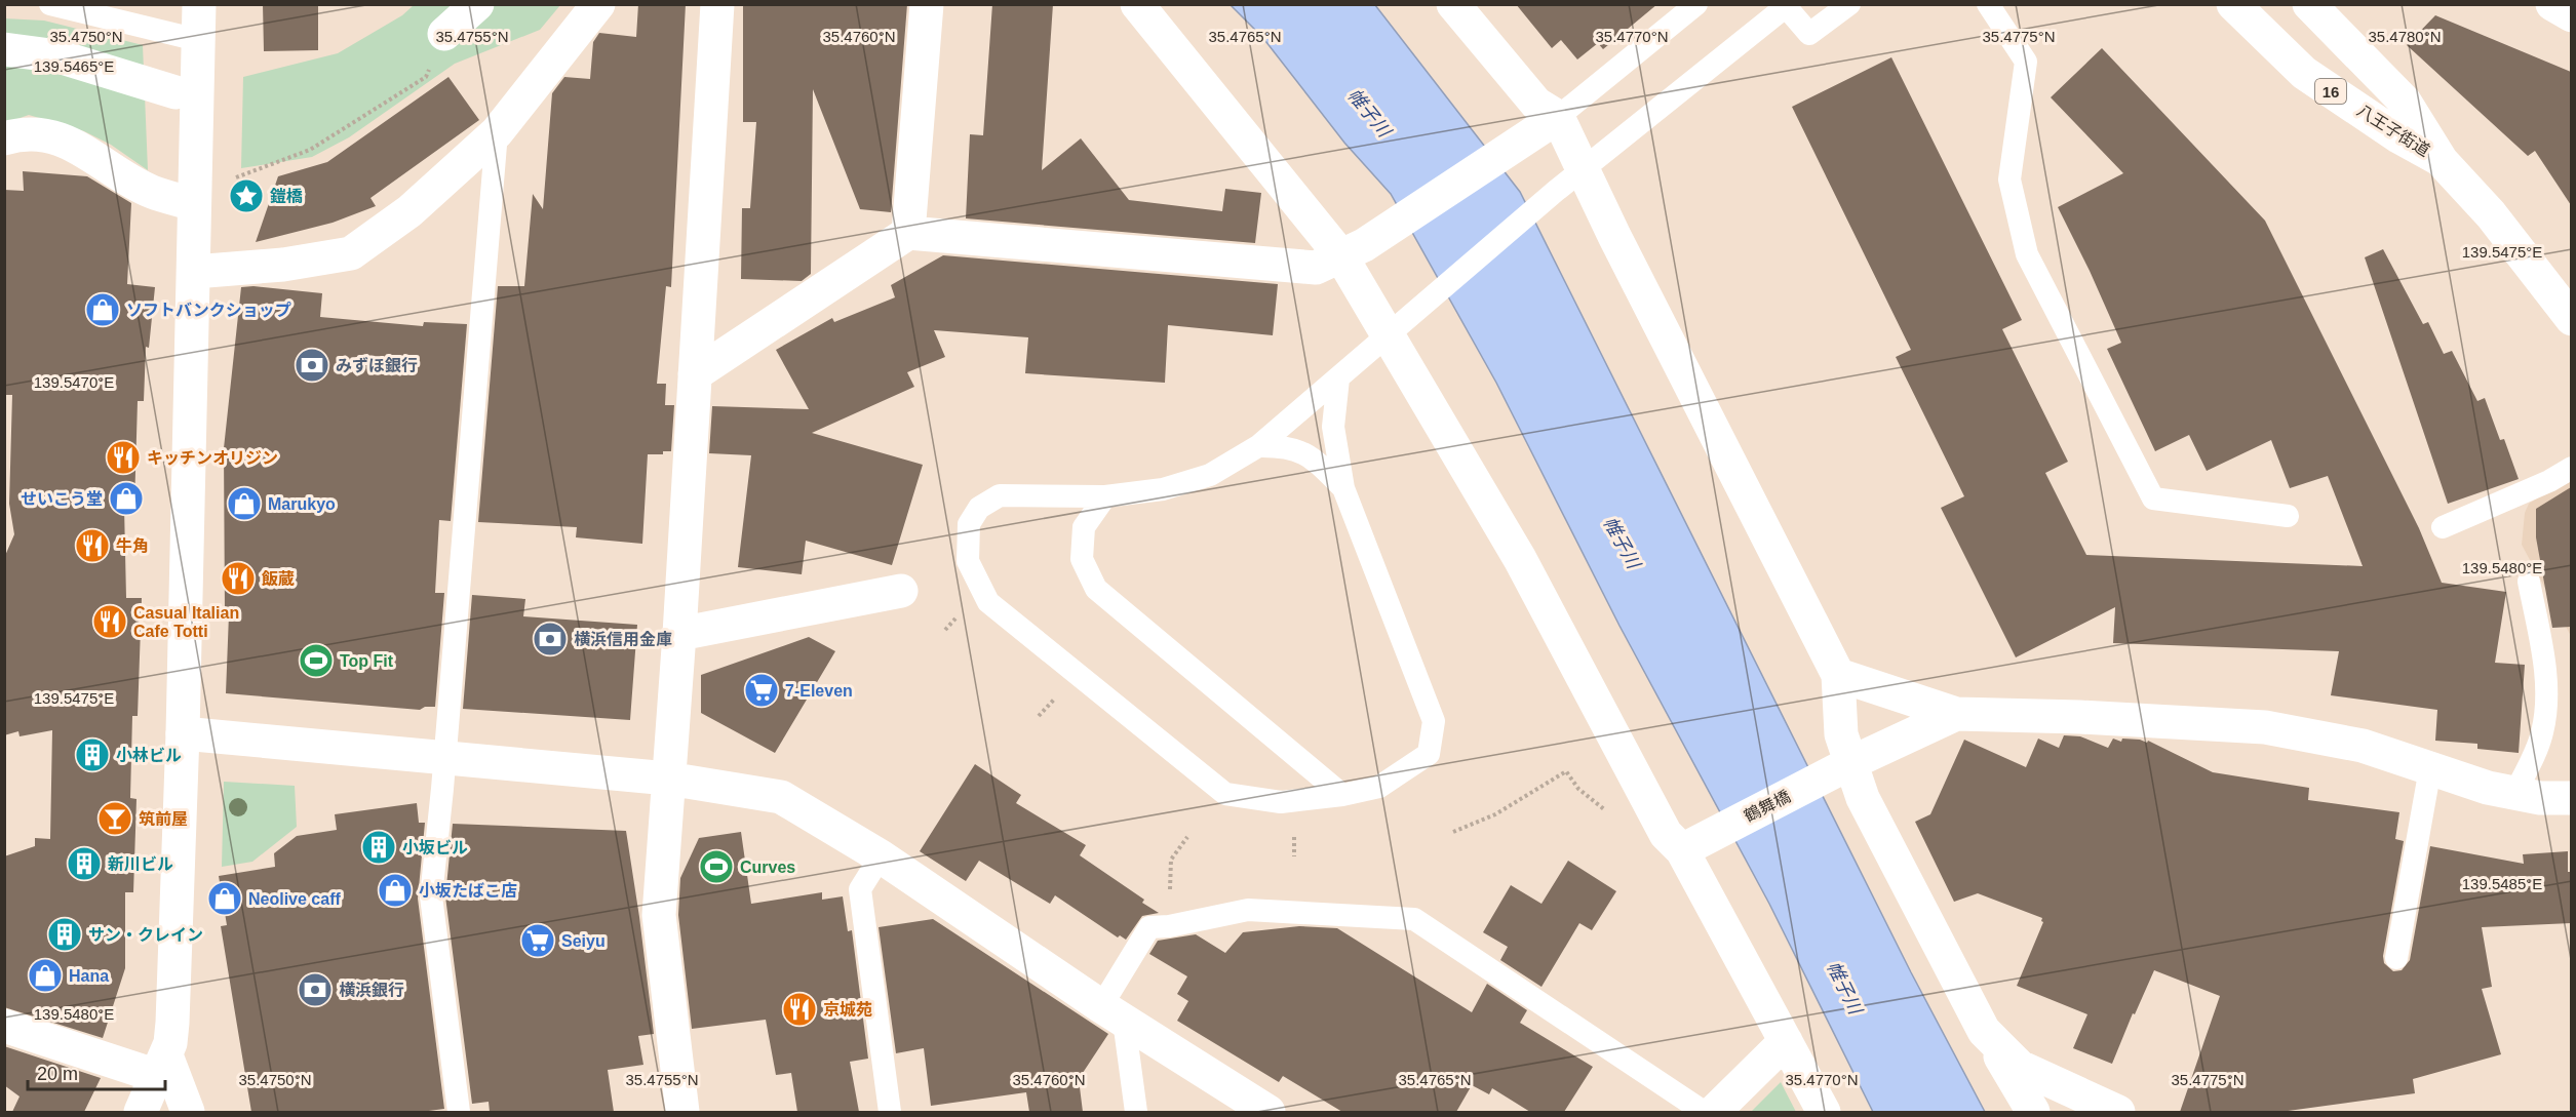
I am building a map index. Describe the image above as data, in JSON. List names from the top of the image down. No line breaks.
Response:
{"streets":{"main road":["16","八王子街道","鶴舞橋"]},"water":["帷子川"],"places":{"place":["鎧橋"],"shop":["ソフトバンクショップ","せいこう堂","Marukyo","小坂たばこ店","Neolive caff","Hana"],"bank":["みずほ銀行","横浜信用金庫","横浜銀行"],"restaurant":["キッチンオリジン","牛角","飯蔵","Casual Italian Cafe Totti","京城苑"],"sports":["Top Fit","Curves"],"supermarket":["7-Eleven","Seiyu"],"building":["小林ビル","小坂ビル","新川ビル","サン・クレイン"],"bar":["筑前屋"]},"scale_bar":"20 m","coordinates":["35.4750°N","35.4755°N","35.4760°N","35.4765°N","35.4770°N","35.4775°N","35.4780°N","139.5465°E","139.5475°E","139.5470°E","139.5480°E","139.5485°E"]}
